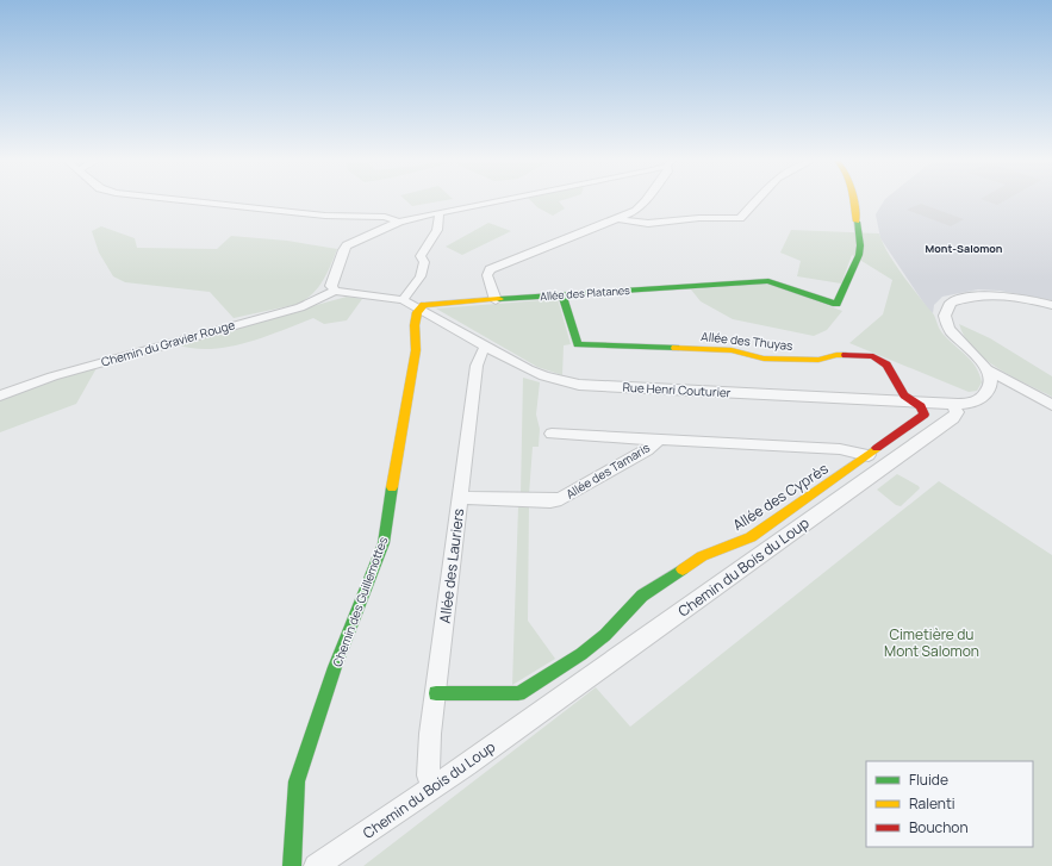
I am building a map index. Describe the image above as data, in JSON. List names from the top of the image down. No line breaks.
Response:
{"streets":{"street":["Allée des Platanes","Allée des Thuyas","Chemin du Gravier Rouge","Rue Henri Couturier","Allée des Tamaris","Allée des Cyprès","Allée des Lauriers","Chemin du Bois du Loup","Chemin des Guillemottes"]},"crossings":[["Allée des Platanes","Allée des Thuyas"],["Allée des Platanes","Rue Henri Couturier"],["Allée des Platanes","Chemin des Guillemottes"],["Allée des Thuyas","Rue Henri Couturier"],["Allée des Thuyas","Allée des Cyprès"],["Rue Henri Couturier","Allée des Cyprès"],["Rue Henri Couturier","Allée des Lauriers"],["Rue Henri Couturier","Chemin du Bois du Loup"],["Rue Henri Couturier","Chemin des Guillemottes"],["Allée des Tamaris","Allée des Cyprès"],["Allée des Tamaris","Allée des Lauriers"],["Allée des Cyprès","Allée des Lauriers"],["Allée des Lauriers","Chemin du Bois du Loup"]],"districts":["Mont-Salomon"],"parks":["Cimetière du Mont Salomon"],"legend":["Fluide","Ralenti","Bouchon"]}
